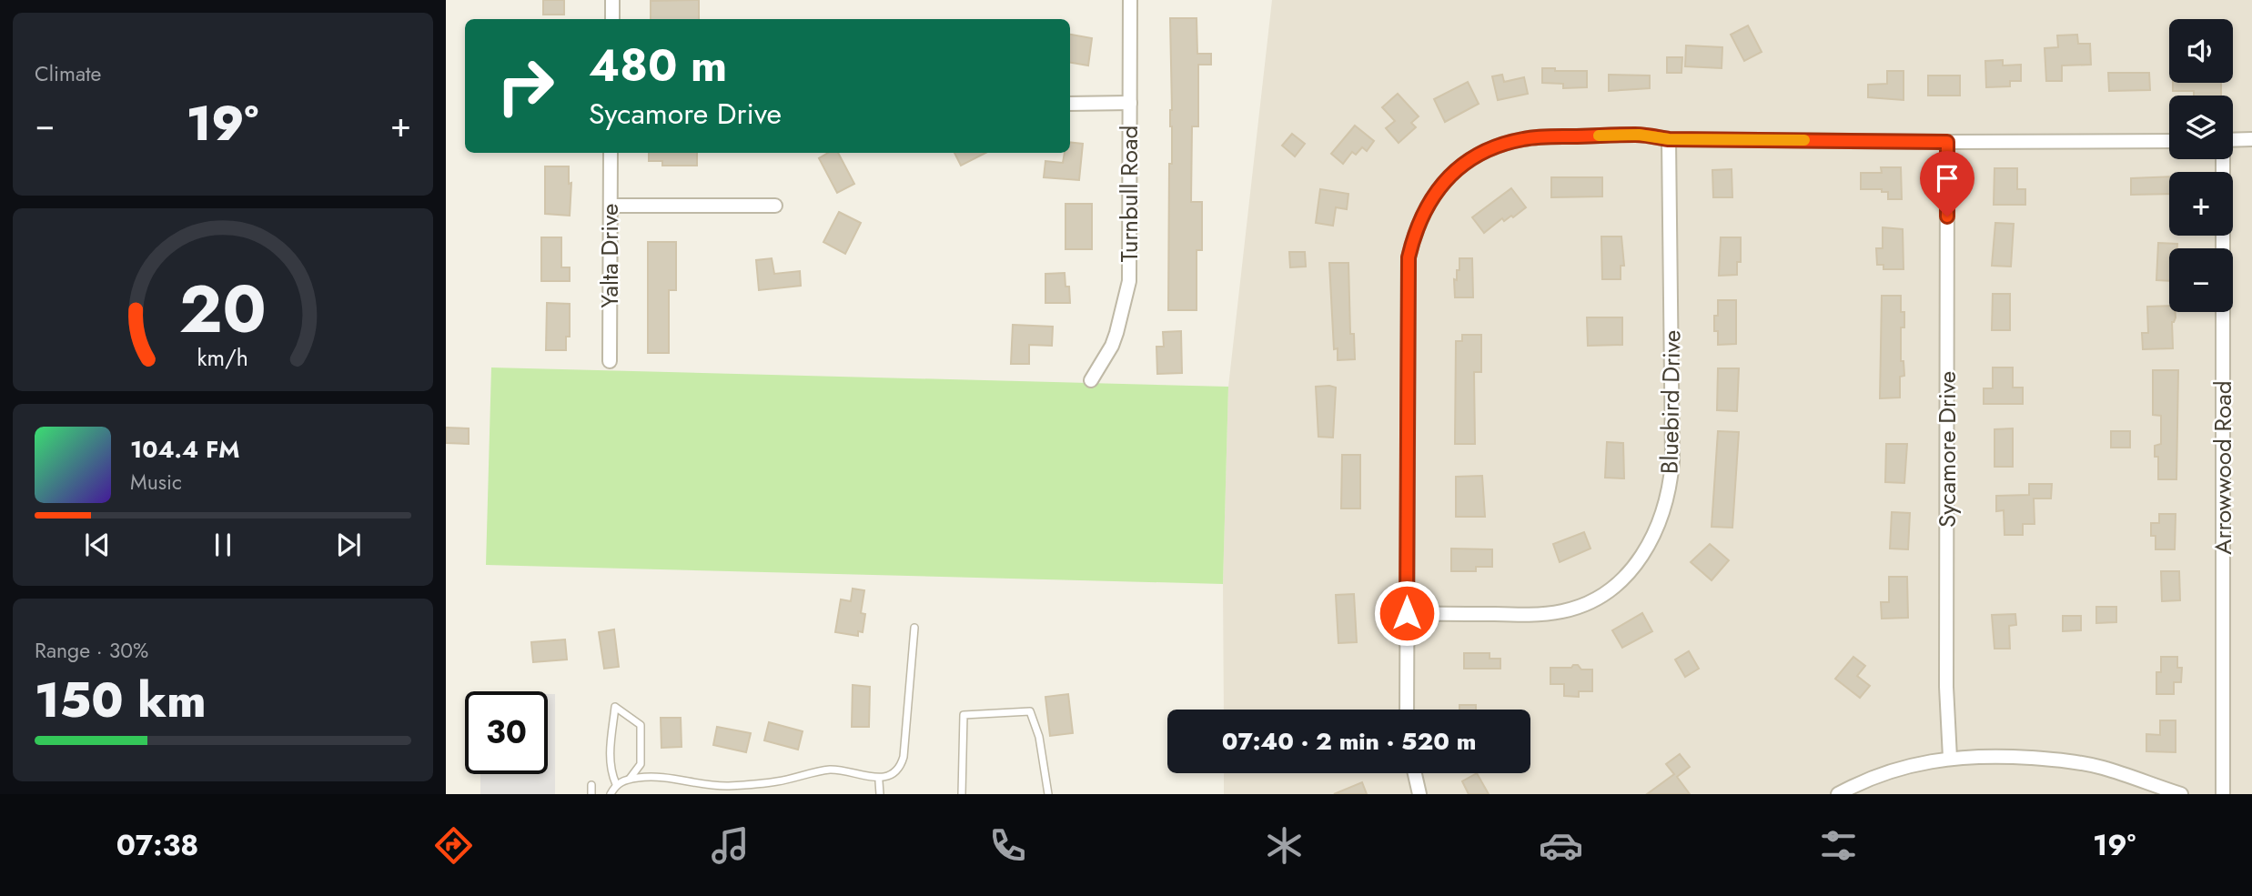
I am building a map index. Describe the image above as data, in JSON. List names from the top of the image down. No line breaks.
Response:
{"streets":{"street":["Turnbull Road","Yalta Drive","Bluebird Drive","Sycamore Drive","Arrowwood Road"]},"page":{"tile":["Climate",["Range · 30%","150 km"]],"map_buttons":["+","−"],"turn":["480 m","Sycamore Drive"],"heat":["−","19°","+"],"song":["104.4 FM","Music"],"limit":"30","trip":"07:40 · 2 min · 520 m","tabs":["07:38","19°"],"gauge":["20","km/h"]}}
